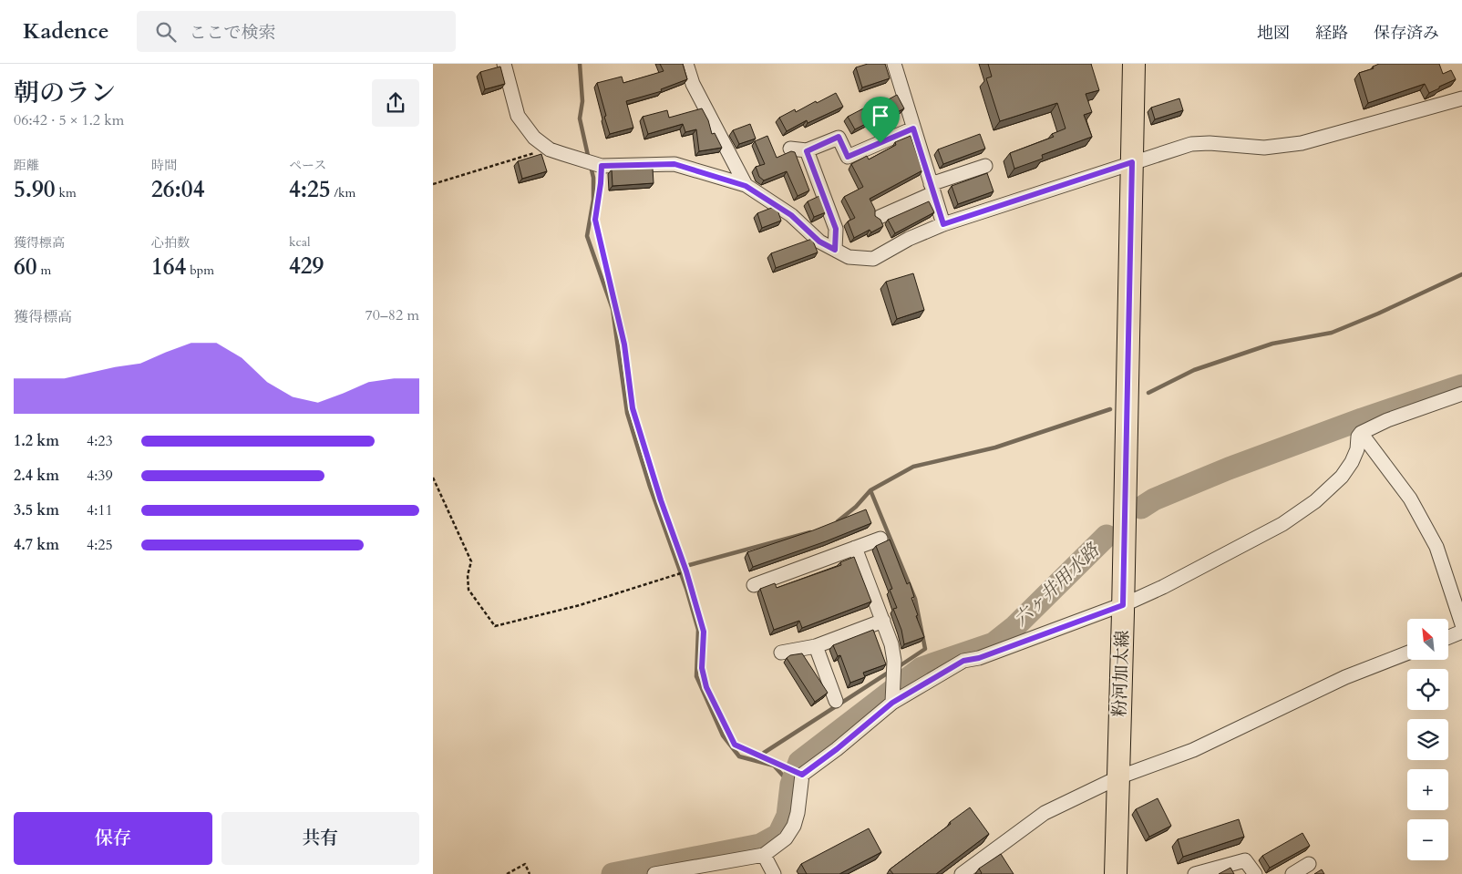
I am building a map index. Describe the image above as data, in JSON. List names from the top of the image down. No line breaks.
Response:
{"streets":{"main road":["粉河加太線"]},"water":["六ヶ井用水路"],"north":"top left","page":{"header":"Kadence","search":"ここで検索","nav":["地図","経路","保存済み"],"heading":["朝のラン","06:42 · 5 × 1.2 km"],"stats":[["距離","5.90 km"],["時間","26:04"],["ペース","4:25 /km"],["獲得標高","60 m"],["心拍数","164 bpm"],["kcal","429"]],"chart":["獲得標高","70–82 m"],"list":[{"name":"1.2 km","note":"4:23"},{"name":"2.4 km","note":"4:39"},{"name":"3.5 km","note":"4:11"},{"name":"4.7 km","note":"4:25"}],"map_buttons":["+","−"],"buttons":["保存","共有"]}}
